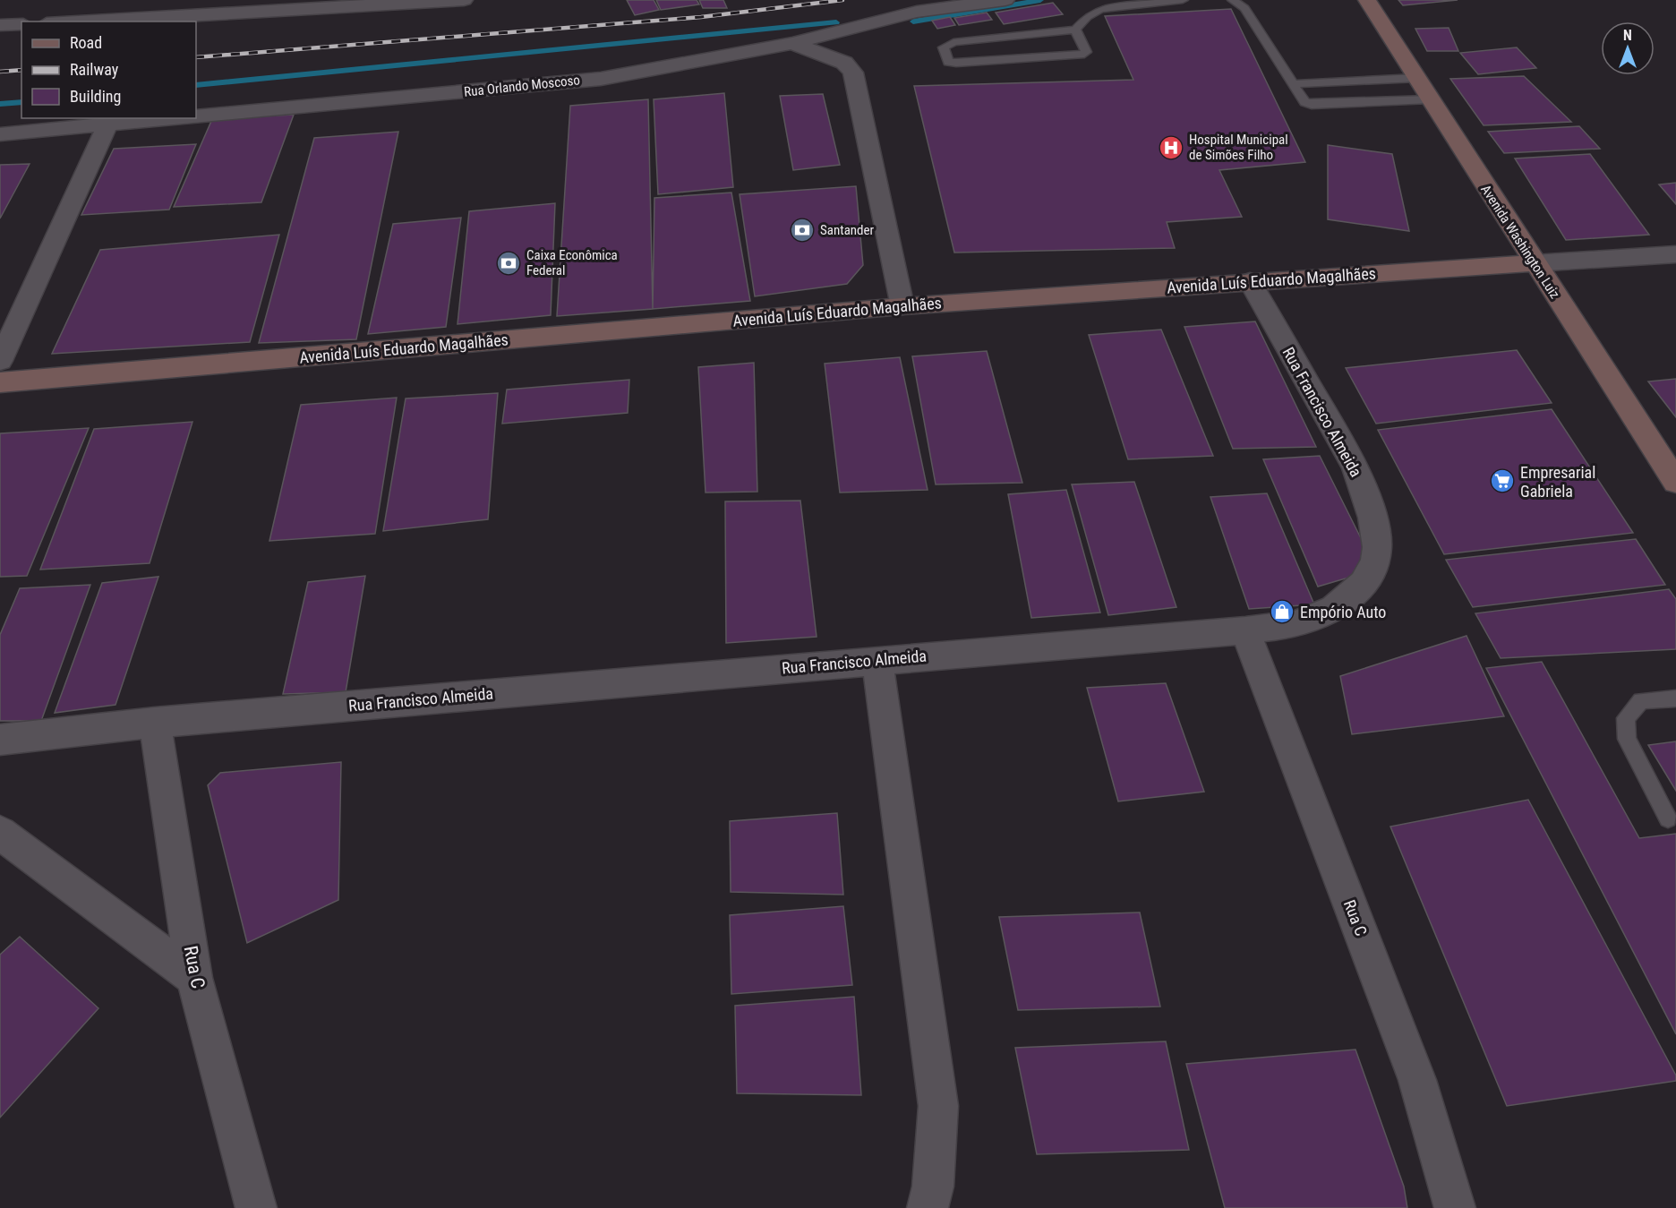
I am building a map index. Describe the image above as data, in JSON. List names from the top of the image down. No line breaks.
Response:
{"streets":{"main road":["Avenida Washington Luiz","Avenida Luís Eduardo Magalhães"],"street":["Rua Orlando Moscoso","Rua Francisco Almeida","Rua C"]},"crossings":[["Avenida Washington Luiz","Avenida Luís Eduardo Magalhães"],["Avenida Luís Eduardo Magalhães","Rua Francisco Almeida"],["Rua Francisco Almeida","Rua C"]],"places":{"hospital":["Hospital Municipal de Simões Filho"],"bank":["Santander","Caixa Econômica Federal"],"supermarket":["Empresarial Gabriela"],"shop":["Empório Auto"]},"legend":["Road","Railway","Building"],"north":"top"}
